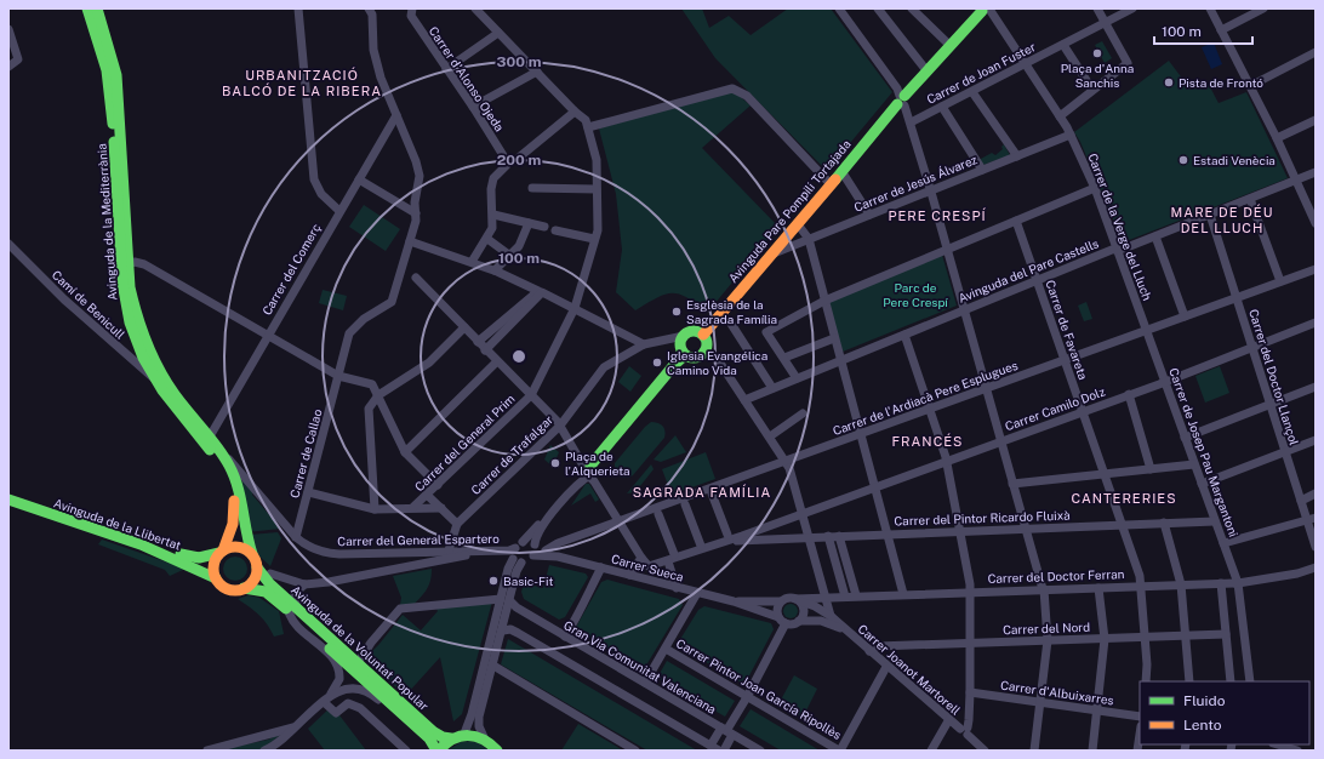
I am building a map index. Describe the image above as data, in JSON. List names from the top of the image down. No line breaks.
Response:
{"streets":{"main road":["Avinguda Pare Pompili Tortajada","Avinguda de la Mediterrània","Avinguda de la Llibertat","Avinguda de la Voluntat Popular"],"street":["Carrer de Joan Fuster","Carrer d'Alonso Ojeda","Carrer de Jesús Álvarez","Carrer de la Verge del Lluch","Carrer del Comerç","Avinguda del Pare Castells","Camí de Benicull","Carrer de Favareta","Carrer del Doctor Llançol","Carrer de l'Ardiacà Pere Esplugues","Carrer Camilo Dolz","Carrer del General Prim","Carrer de Josep Pau Margantoni","Carrer de Callao","Carrer de Trafalgar","Carrer del Pintor Ricardo Fluixà","Carrer del General Espartero","Carrer Sueca","Carrer del Doctor Ferran","Carrer del Nord","Gran Via Comunitat Valenciana","Carrer Joanot Martorell","Carrer Pintor Joan García Ripollès","Carrer d'Albuixarres"]},"crossings":[["Carrer de Joan Fuster","Carrer de la Verge del Lluch"],["Carrer de Jesús Álvarez","Avinguda Pare Pompili Tortajada"],["Carrer de Jesús Álvarez","Carrer de la Verge del Lluch"],["Avinguda Pare Pompili Tortajada","Carrer de la Verge del Lluch"],["Avinguda Pare Pompili Tortajada","Carrer de Trafalgar"],["Avinguda de la Mediterrània","Camí de Benicull"],["Avinguda de la Mediterrània","Avinguda de la Llibertat"],["Avinguda de la Mediterrània","Avinguda de la Voluntat Popular"],["Carrer de la Verge del Lluch","Avinguda del Pare Castells"],["Carrer de la Verge del Lluch","Carrer de l'Ardiacà Pere Esplugues"],["Carrer de la Verge del Lluch","Carrer de Josep Pau Margantoni"],["Carrer del Comerç","Carrer de Callao"],["Avinguda del Pare Castells","Carrer de Favareta"],["Avinguda del Pare Castells","Carrer del Doctor Llançol"],["Carrer de Favareta","Carrer de l'Ardiacà Pere Esplugues"],["Carrer de Favareta","Carrer Camilo Dolz"],["Carrer de Favareta","Carrer del Pintor Ricardo Fluixà"],["Carrer de Favareta","Carrer del Doctor Ferran"],["Carrer de Favareta","Carrer del Nord"],["Carrer del Doctor Llançol","Carrer de l'Ardiacà Pere Esplugues"],["Carrer del Doctor Llançol","Carrer Camilo Dolz"],["Carrer de l'Ardiacà Pere Esplugues","Carrer de Josep Pau Margantoni"],["Carrer de l'Ardiacà Pere Esplugues","Carrer Sueca"],["Carrer Camilo Dolz","Carrer de Josep Pau Margantoni"],["Carrer Camilo Dolz","Carrer del Pintor Ricardo Fluixà"],["Carrer de Josep Pau Margantoni","Carrer del Pintor Ricardo Fluixà"],["Carrer de Josep Pau Margantoni","Carrer del Doctor Ferran"],["Carrer de Callao","Carrer del General Espartero"],["Carrer de Trafalgar","Carrer del General Espartero"],["Avinguda de la Llibertat","Avinguda de la Voluntat Popular"],["Carrer Sueca","Carrer del Doctor Ferran"],["Carrer Sueca","Carrer Joanot Martorell"],["Carrer del Doctor Ferran","Carrer Joanot Martorell"],["Carrer del Nord","Carrer Joanot Martorell"]],"districts":["URBANITZACIÓ BALCÓ DE LA RIBERA","MARE DE DÉU DEL LLUCH","PERE CRESPÍ","FRANCÉS","SAGRADA FAMÍLIA","CANTERERIES"],"parks":["Parc de Pere Crespí"],"places":["Plaça d'Anna Sanchis","Pista de Frontó","Estadi Venècia","Esglèsia de la Sagrada Família","Iglesia Evangélica Camino Vida","Plaça de l'Alquerieta","Basic-Fit"],"legend":["Fluido","Lento"],"scale_bar":"100 m","rings":["300 m","200 m","100 m"]}
